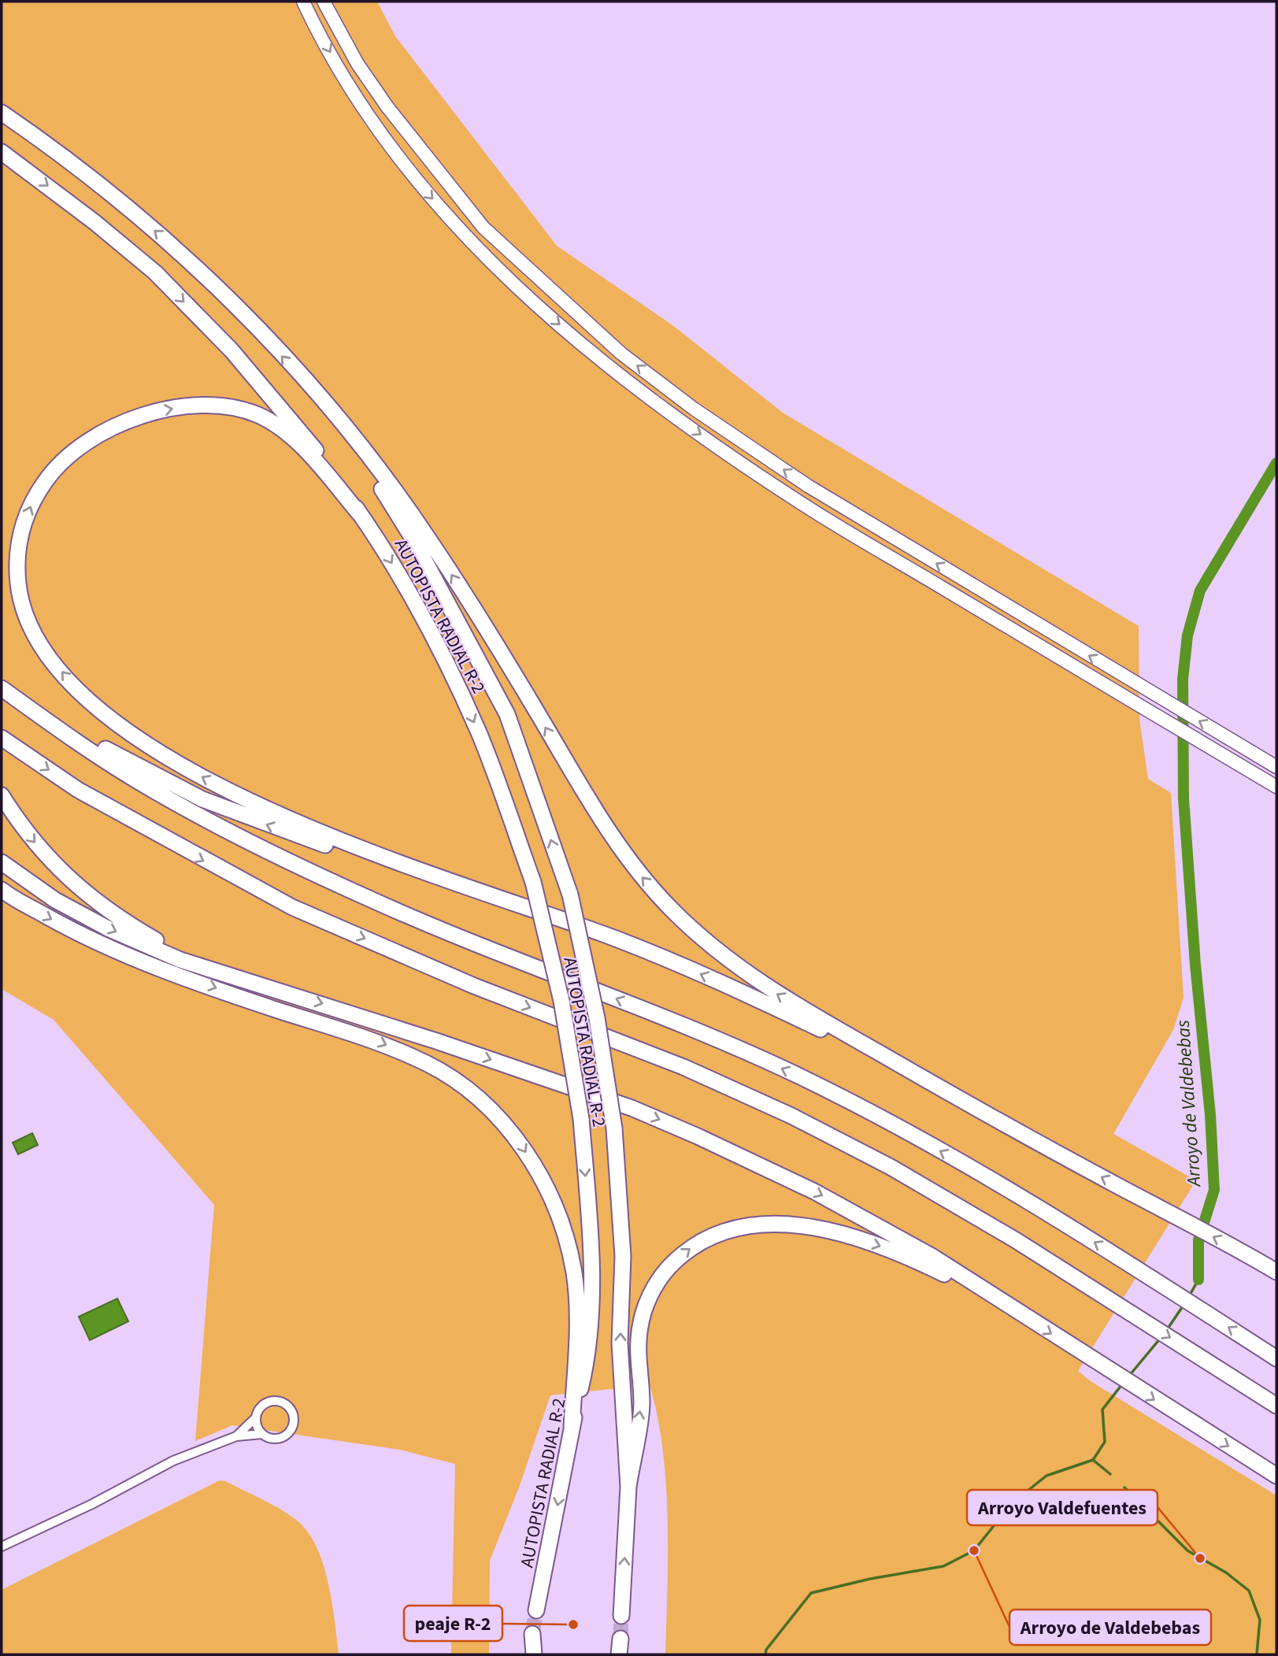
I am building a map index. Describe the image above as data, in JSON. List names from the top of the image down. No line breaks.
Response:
{"streets":{"highway":["AUTOPISTA RADIAL R-2"]},"water":["Arroyo de Valdebebas"],"places":["Arroyo de Valdebebas","Arroyo Valdefuentes","peaje R-2"]}
